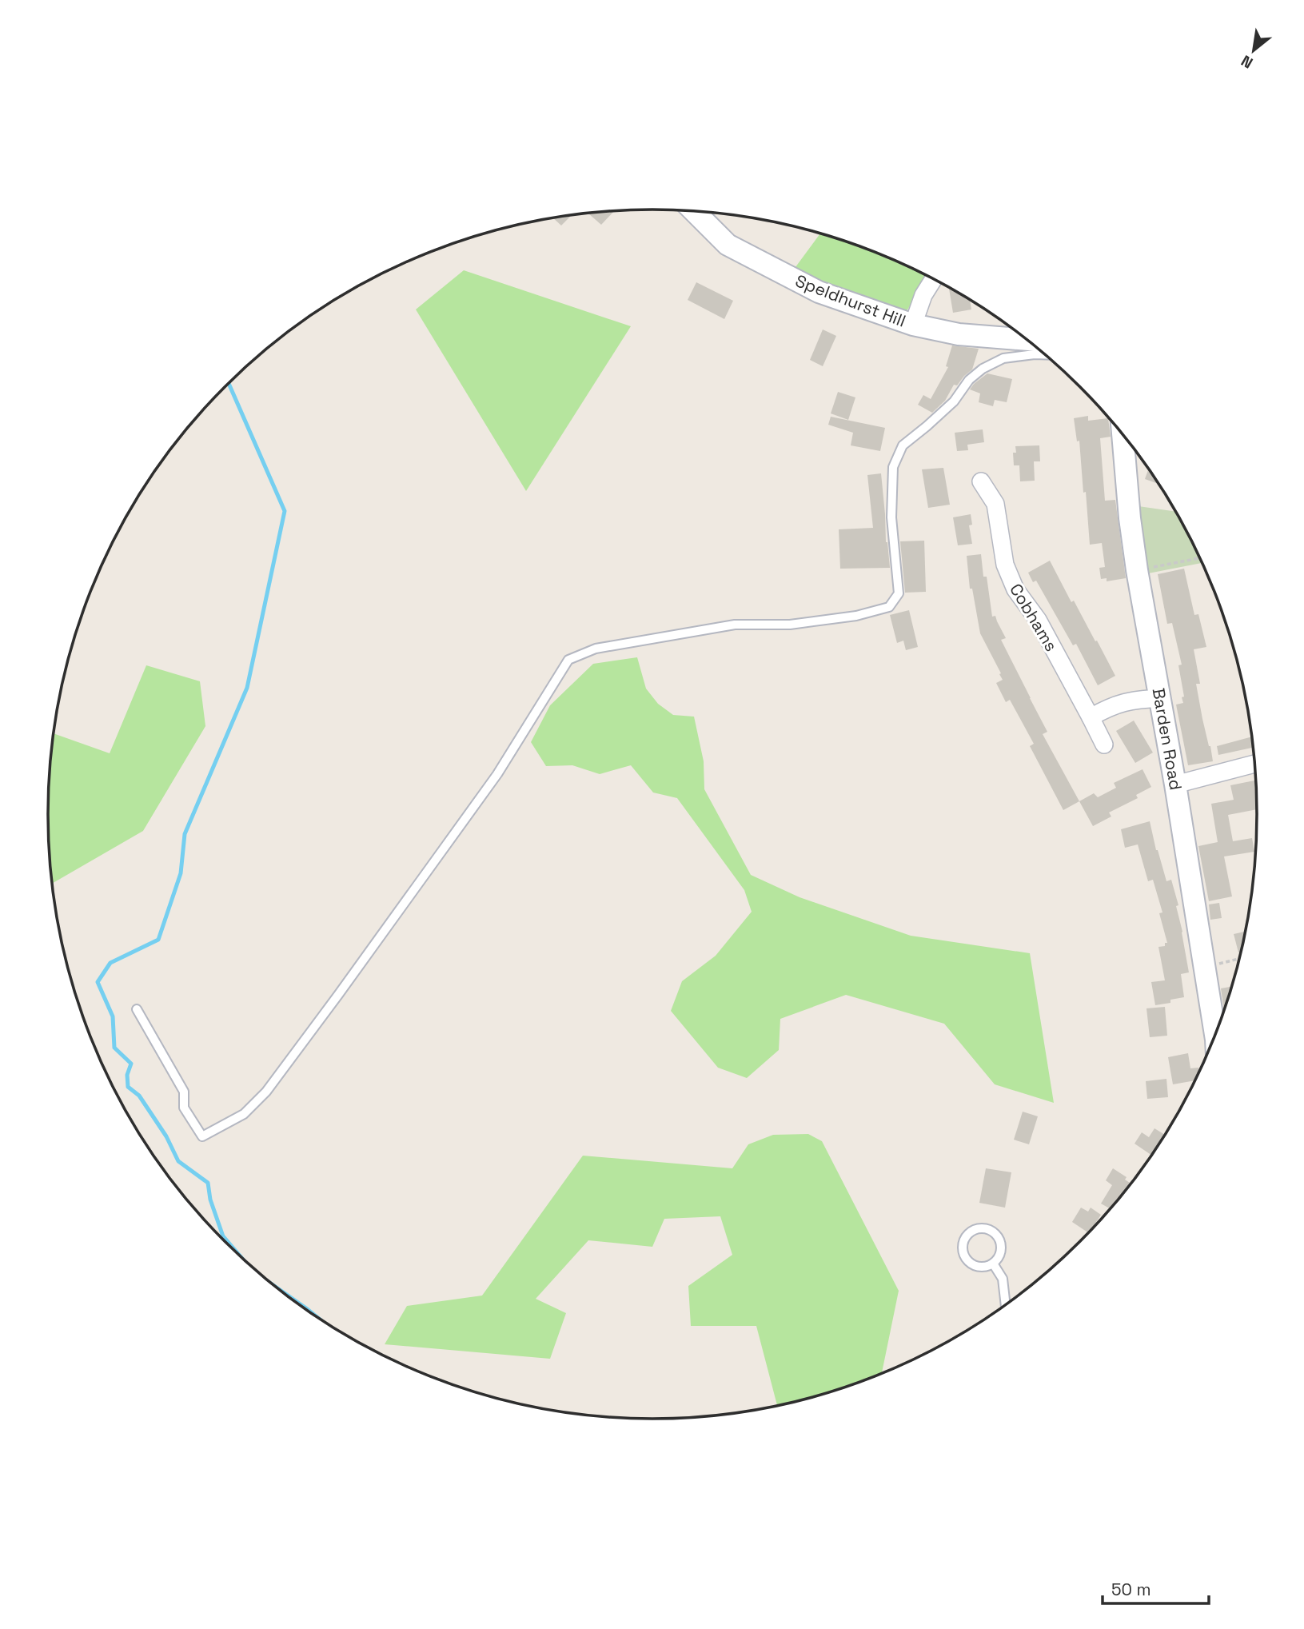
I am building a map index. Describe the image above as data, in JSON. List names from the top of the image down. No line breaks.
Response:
{"streets":{"street":["Speldhurst Hill","Cobhams","Barden Road"]},"scale_bar":"50 m","north":"bottom left"}
